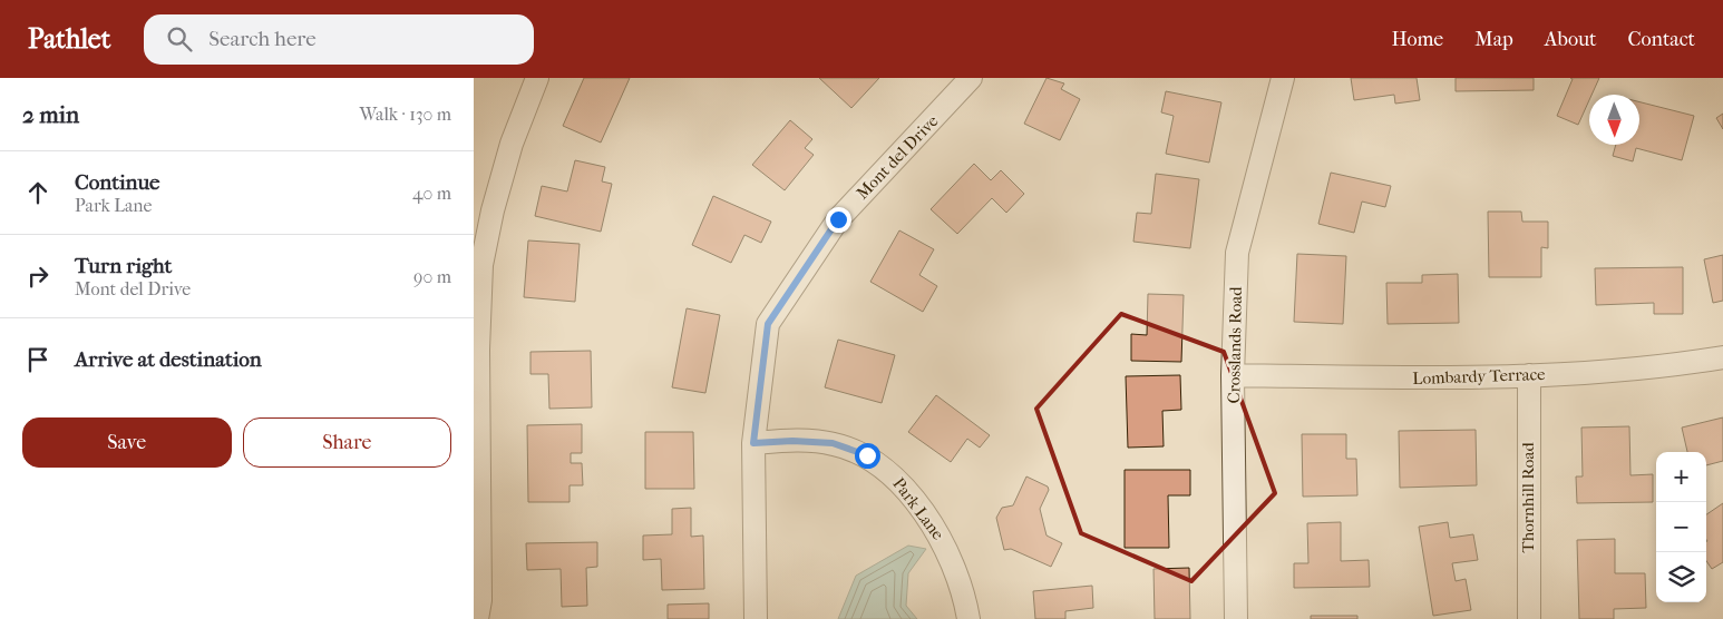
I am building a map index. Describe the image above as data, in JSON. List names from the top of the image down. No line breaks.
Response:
{"streets":{"street":["Mont del Drive","Crosslands Road","Lombardy Terrace","Thornhill Road","Park Lane"]},"crossings":[["Mont del Drive","Park Lane"],["Crosslands Road","Lombardy Terrace"],["Lombardy Terrace","Thornhill Road"]],"north":"bottom","page":{"header":"Pathlet","search":"Search here","nav":["Home","Map","About","Contact"],"heading":["2 min","Walk · 130 m"],"list":[["Continue","Park Lane","40 m"],["Turn right","Mont del Drive","90 m"],"Arrive at destination"],"buttons":["Save","Share"],"map_buttons":["+","−"]}}
